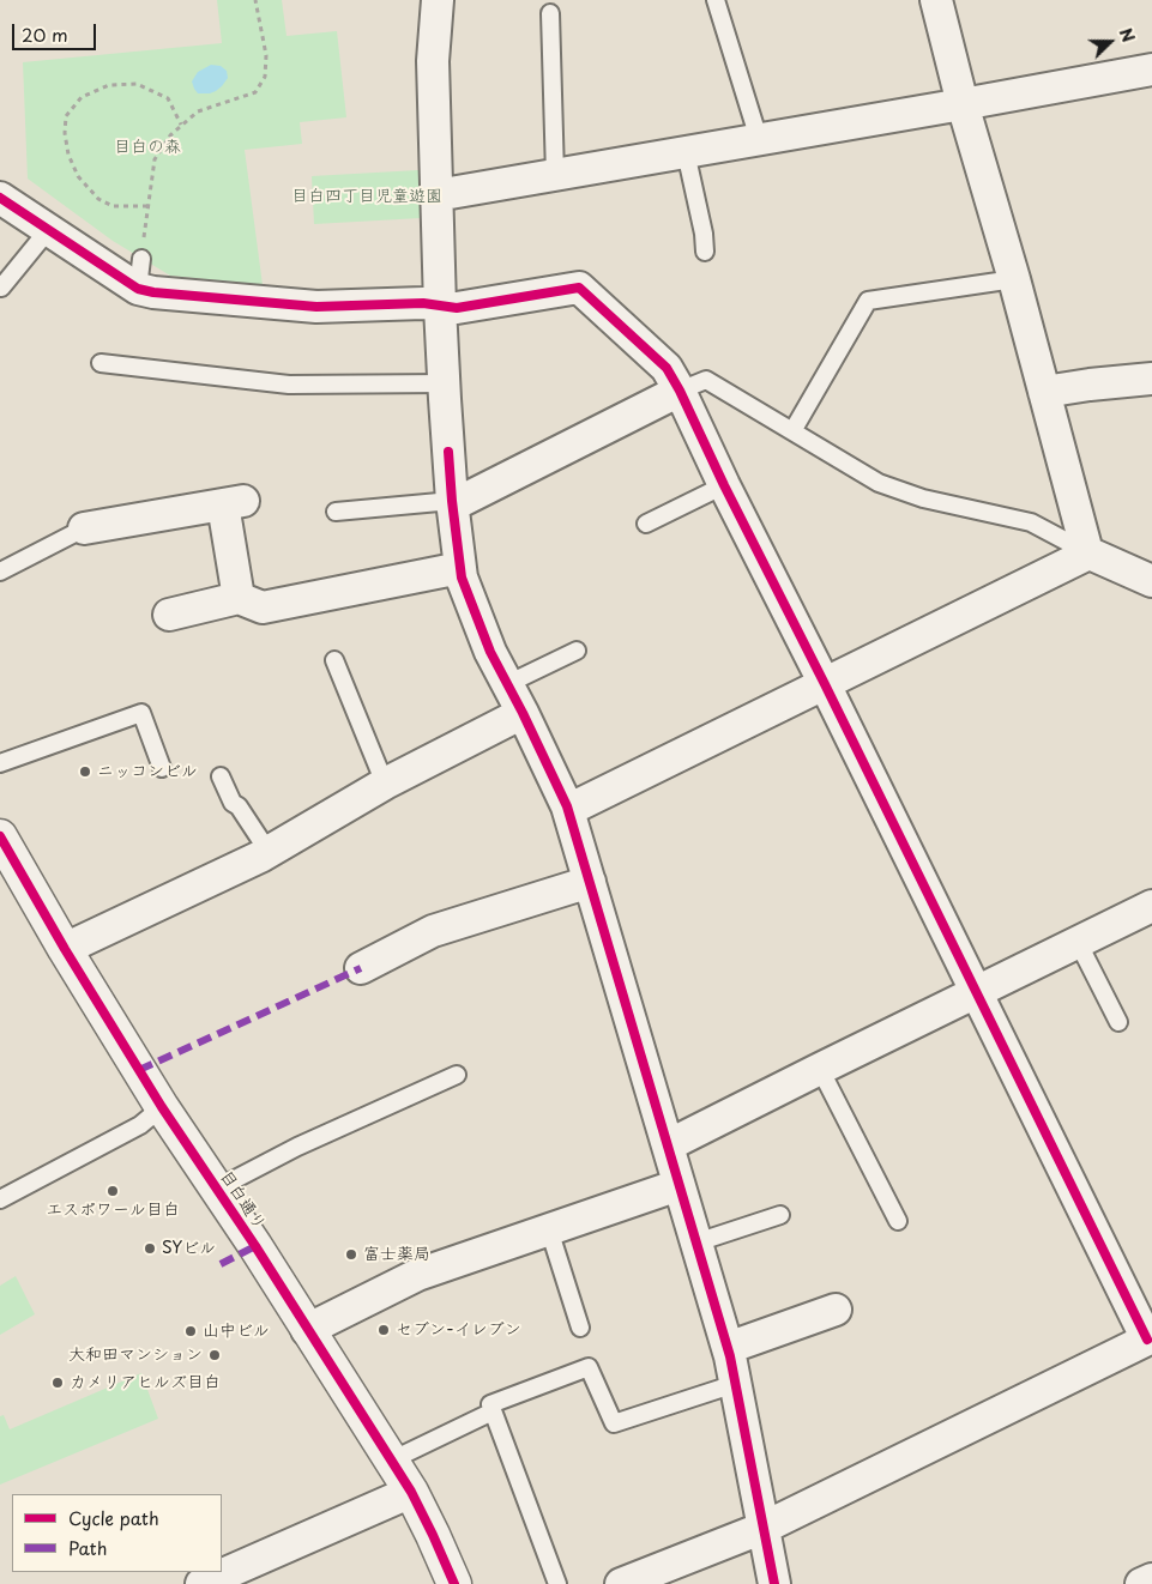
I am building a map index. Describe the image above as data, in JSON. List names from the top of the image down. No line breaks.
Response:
{"streets":{"main road":["目白通り"]},"parks":["目白の森","目白四丁目児童遊園"],"places":["ニッコンビル","エスポワール目白","SYビル","富士薬局","セブン-イレブン","山中ビル","大和田マンション","カメリアヒルズ目白"],"legend":["Cycle path","Path"],"scale_bar":"20 m","north":"right"}
